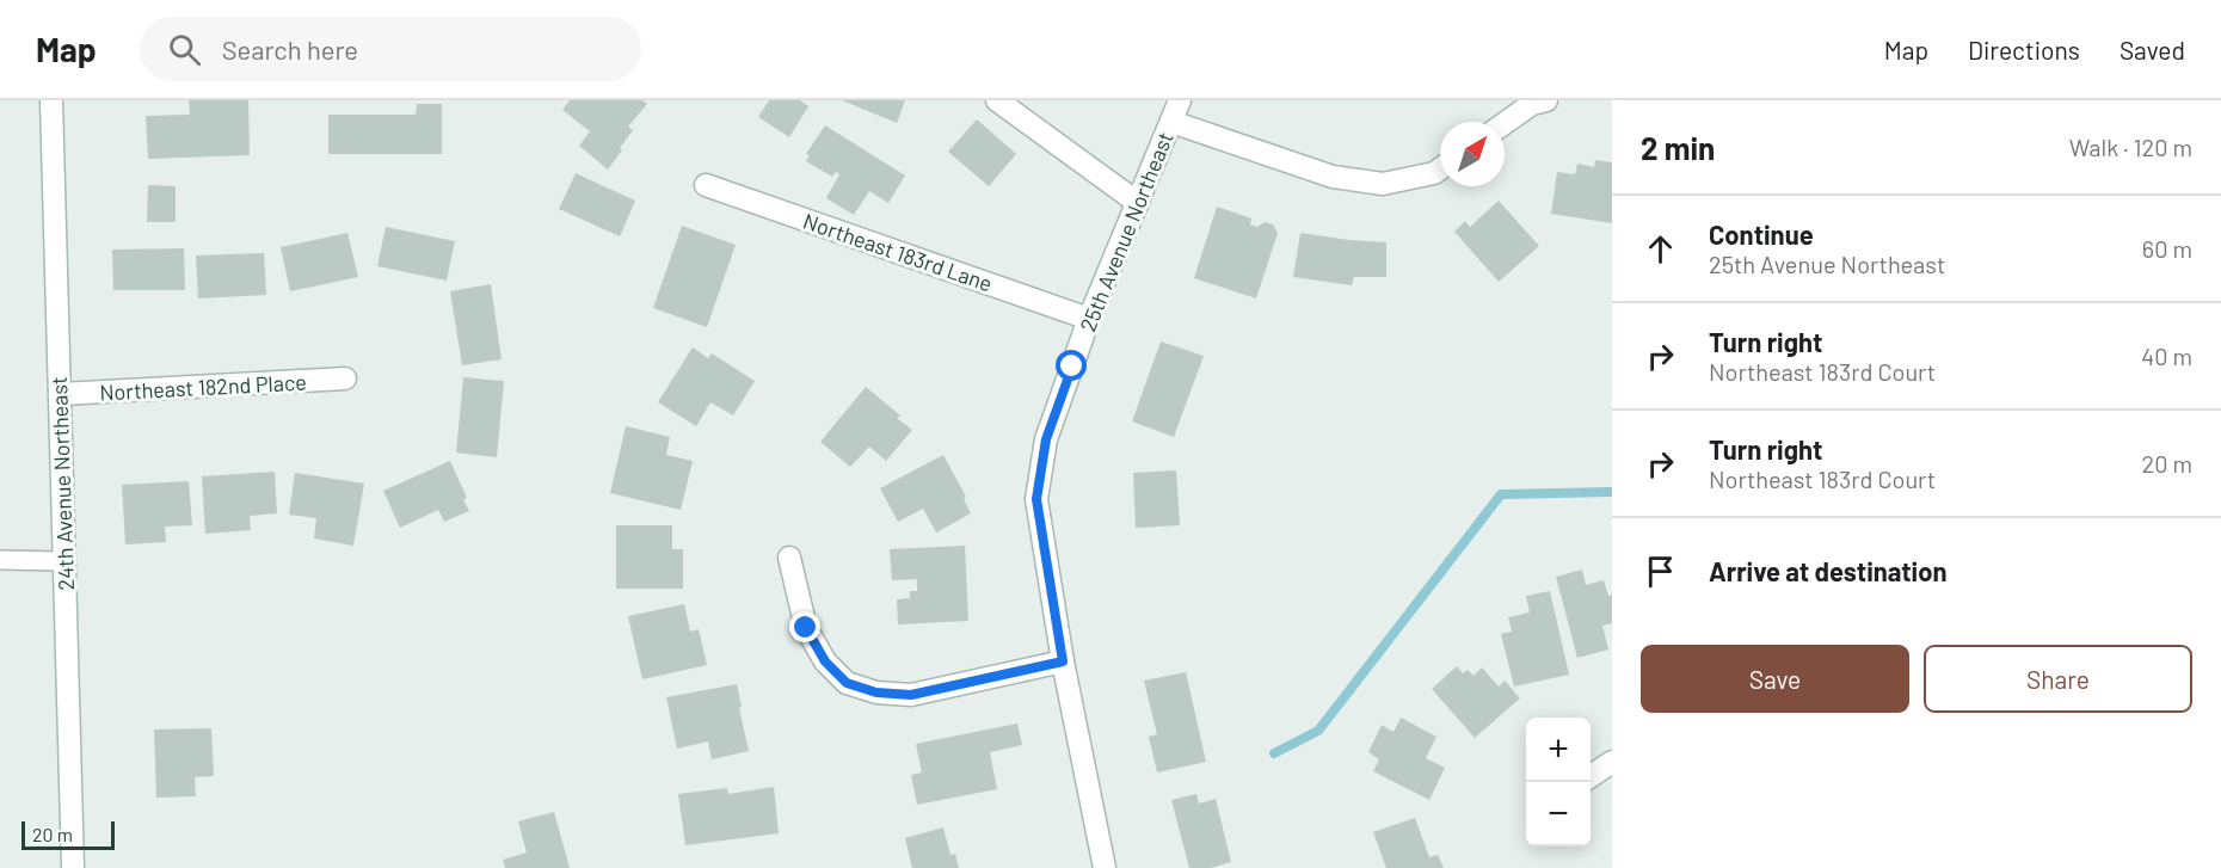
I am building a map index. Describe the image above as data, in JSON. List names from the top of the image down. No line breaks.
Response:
{"streets":{"street":["25th Avenue Northeast","Northeast 183rd Lane","Northeast 182nd Place","24th Avenue Northeast"]},"crossings":[["25th Avenue Northeast","Northeast 183rd Lane"],["Northeast 182nd Place","24th Avenue Northeast"]],"scale_bar":"20 m","north":"top right","page":{"header":"Map","search":"Search here","nav":["Map","Directions","Saved"],"heading":["2 min","Walk · 120 m"],"list":[["Continue","25th Avenue Northeast","60 m"],["Turn right","Northeast 183rd Court","40 m"],["Turn right","Northeast 183rd Court","20 m"],"Arrive at destination"],"buttons":["Save","Share"],"map_buttons":["+","−"],"scale":"20 m"}}
